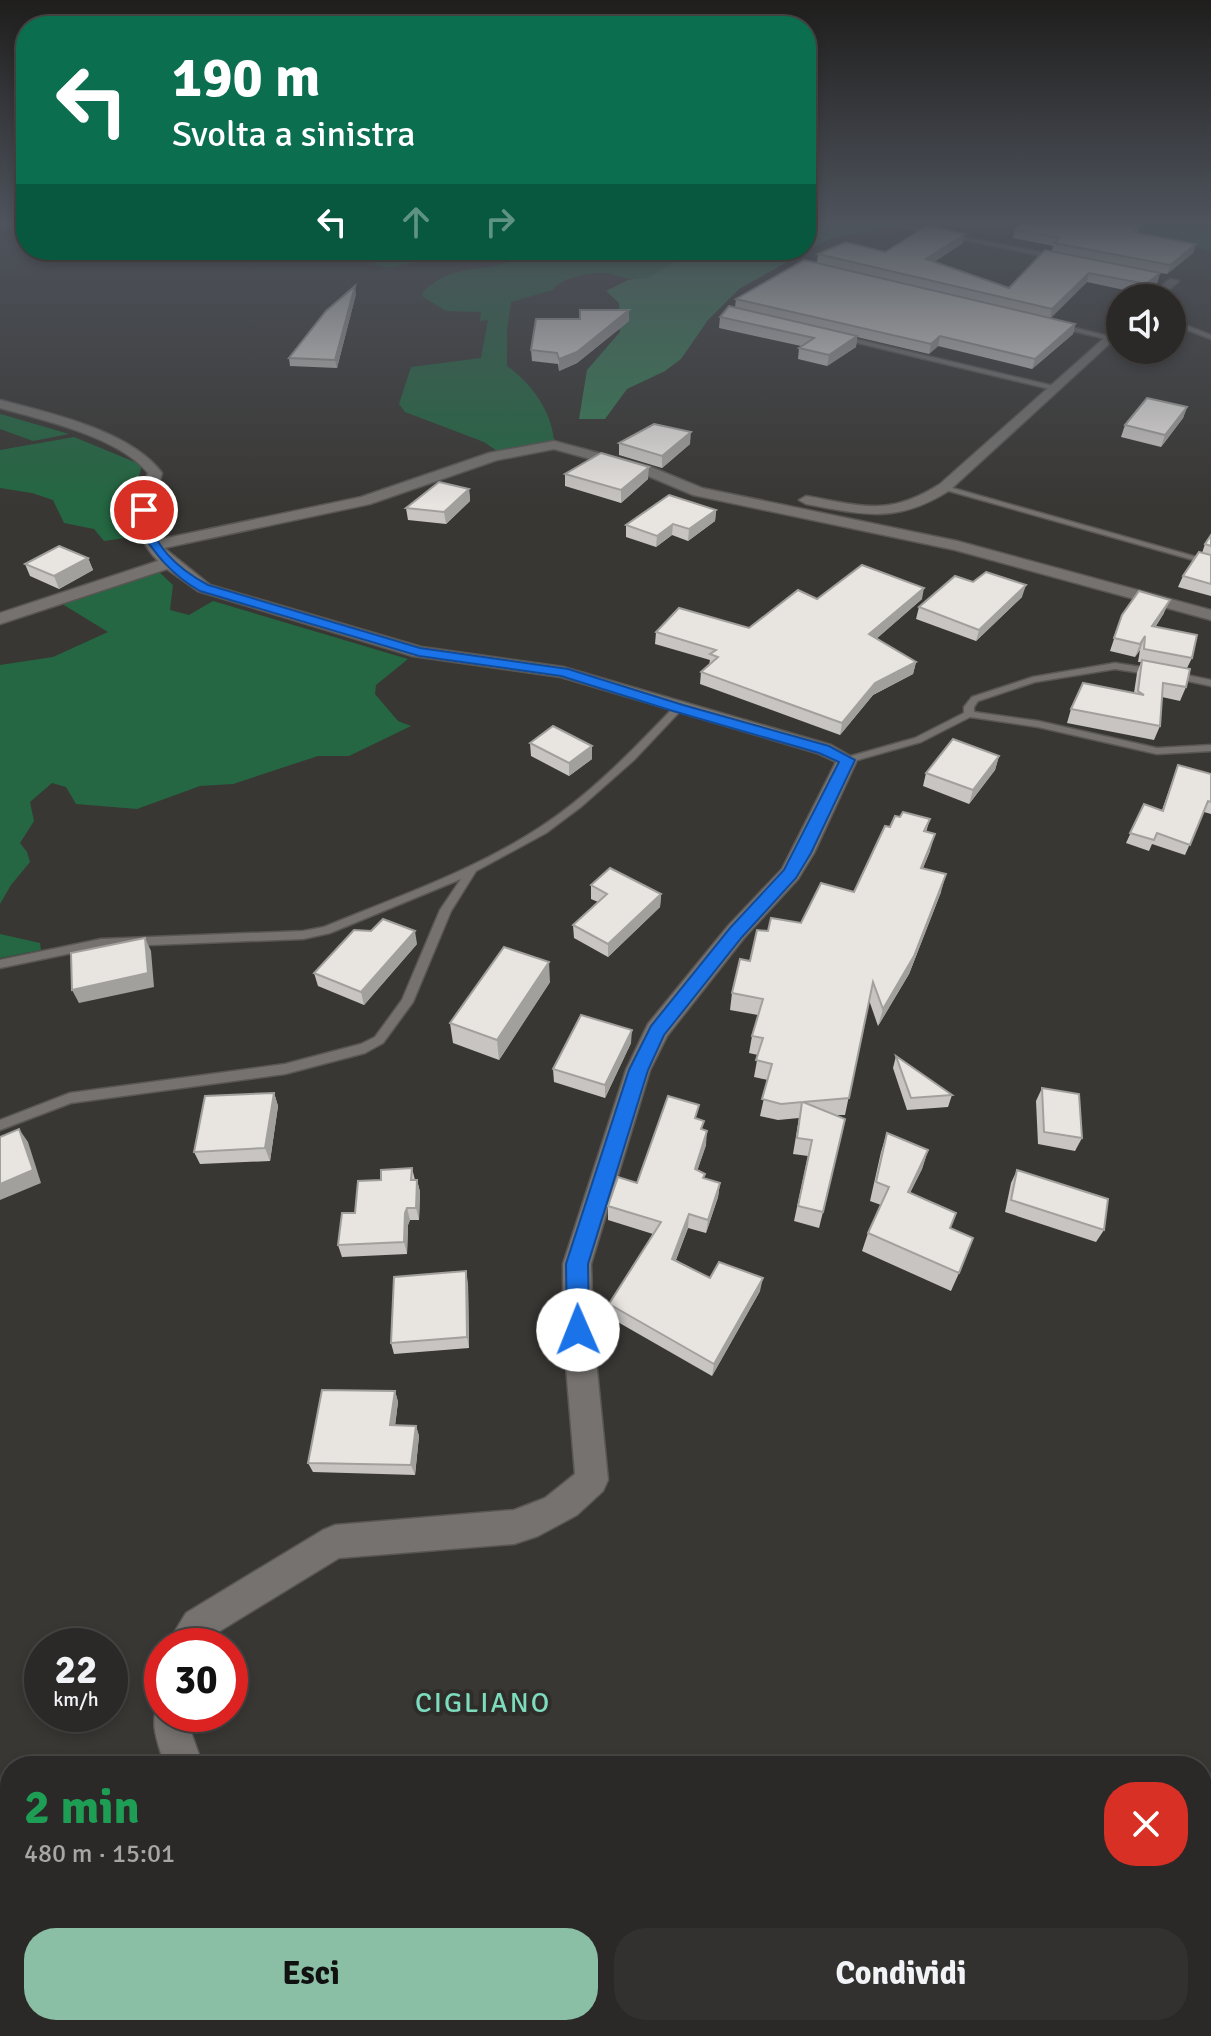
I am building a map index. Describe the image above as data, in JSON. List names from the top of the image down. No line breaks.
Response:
{"districts":["CIGLIANO"],"page":{"turn":["190 m","Svolta a sinistra"],"speed":"22 km/h","limit":"30","heading":["2 min","480 m · 15:01"],"buttons":["Esci","Condividi"]}}
